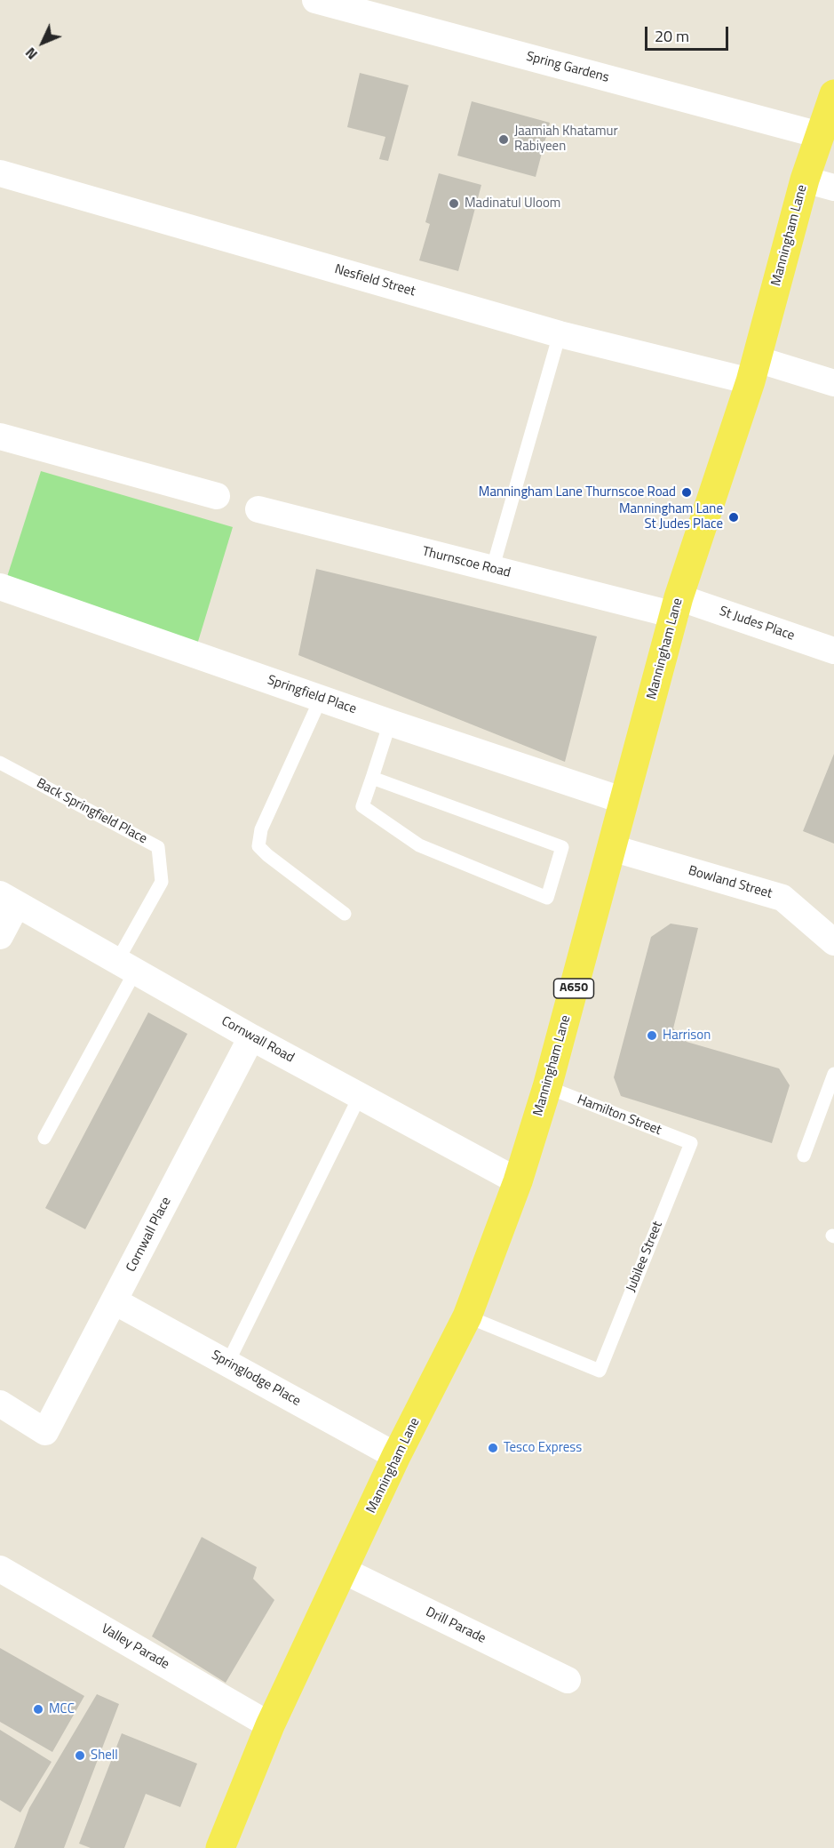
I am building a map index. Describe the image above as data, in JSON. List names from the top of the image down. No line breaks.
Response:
{"streets":{"main road":["Manningham Lane","A650"],"street":["Spring Gardens","Nesfield Street","Thurnscoe Road","St Judes Place","Springfield Place","Bowland Street","Cornwall Road","Cornwall Place","Springlodge Place","Drill Parade","Valley Parade"],"lane":["Back Springfield Place","Hamilton Street","Jubilee Street"]},"crossings":[["Spring Gardens","Manningham Lane"],["Manningham Lane","Nesfield Street"],["Manningham Lane","Thurnscoe Road"],["Manningham Lane","St Judes Place"],["Manningham Lane","Springfield Place"],["Manningham Lane","Bowland Street"],["Manningham Lane","Cornwall Road"],["Manningham Lane","Hamilton Street"],["Manningham Lane","Jubilee Street"],["Manningham Lane","Springlodge Place"],["Manningham Lane","Drill Parade"],["Manningham Lane","Valley Parade"],["Thurnscoe Road","St Judes Place"],["Back Springfield Place","Cornwall Road"],["Cornwall Road","Cornwall Place"],["Hamilton Street","Jubilee Street"],["Cornwall Place","Springlodge Place"]],"places":["Jaamiah Khatamur Rabiyeen","Madinatul Uloom","Manningham Lane Thurnscoe Road","Manningham Lane St Judes Place","Harrison","Tesco Express","MCC","Shell"],"scale_bar":"20 m","north":"bottom left"}
